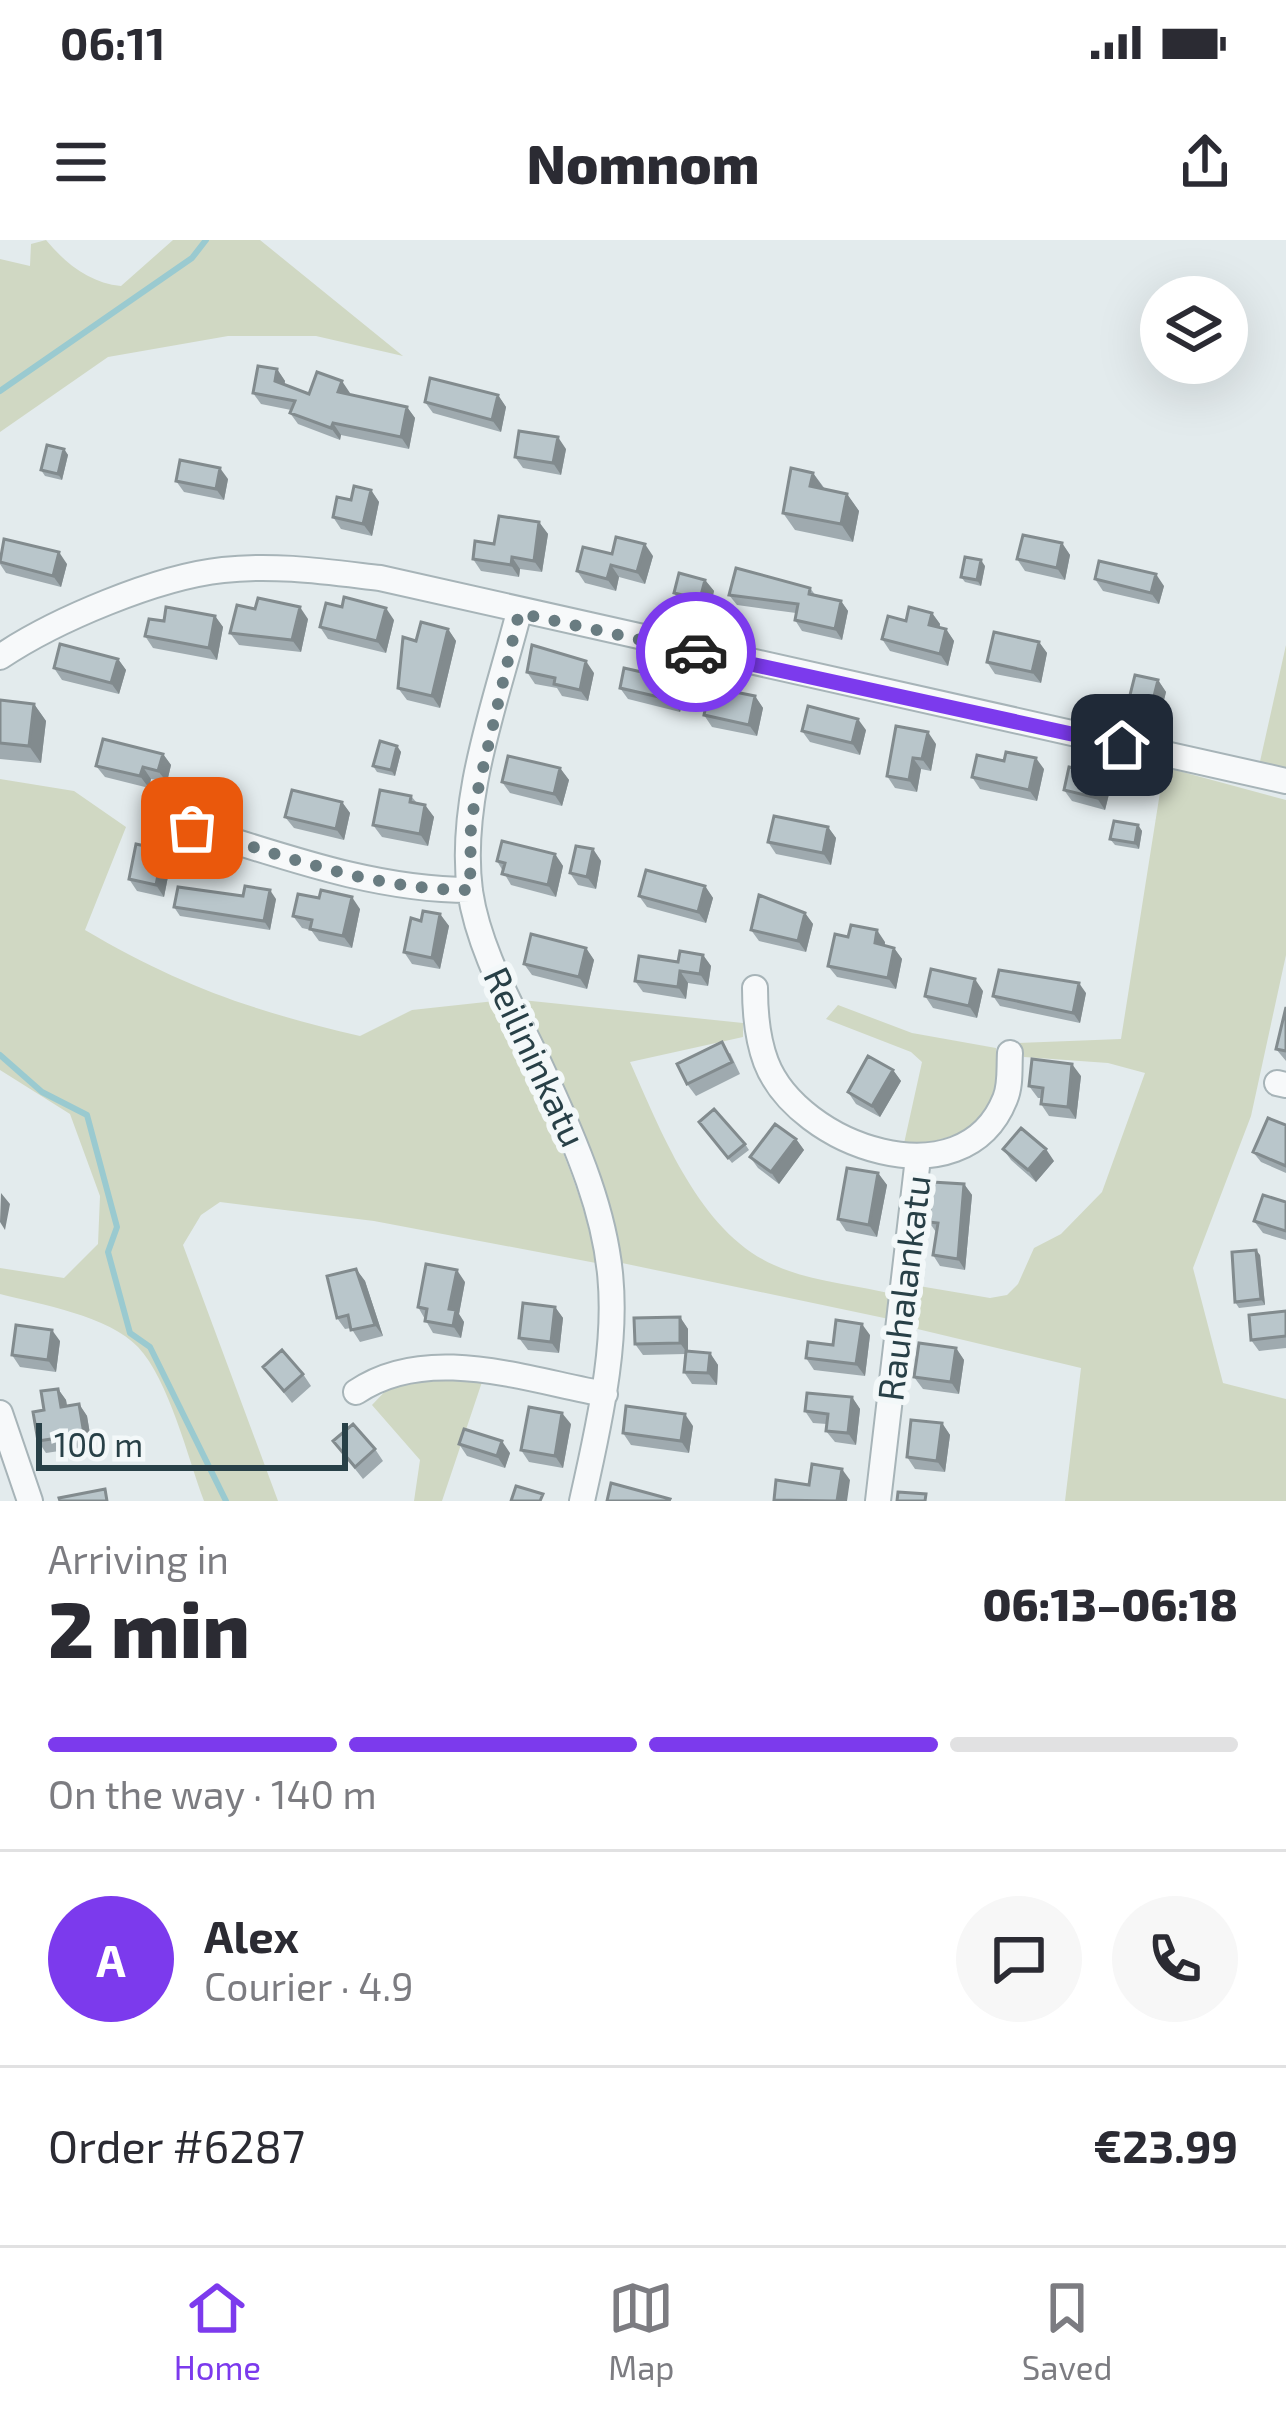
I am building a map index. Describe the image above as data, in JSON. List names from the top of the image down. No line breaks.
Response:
{"streets":{"street":["Reilininkatu","Rauhalankatu"]},"scale_bar":"100 m","page":{"status":"06:11","header":"Nomnom","scale":"100 m","heading":["2 min","Arriving in","06:13–06:18"],"panel":["Alex","Courier · 4.9","Order #6287","€23.99"],"bar":"On the way · 140 m","round":"A","tabs":["Home","Map","Saved"]}}
